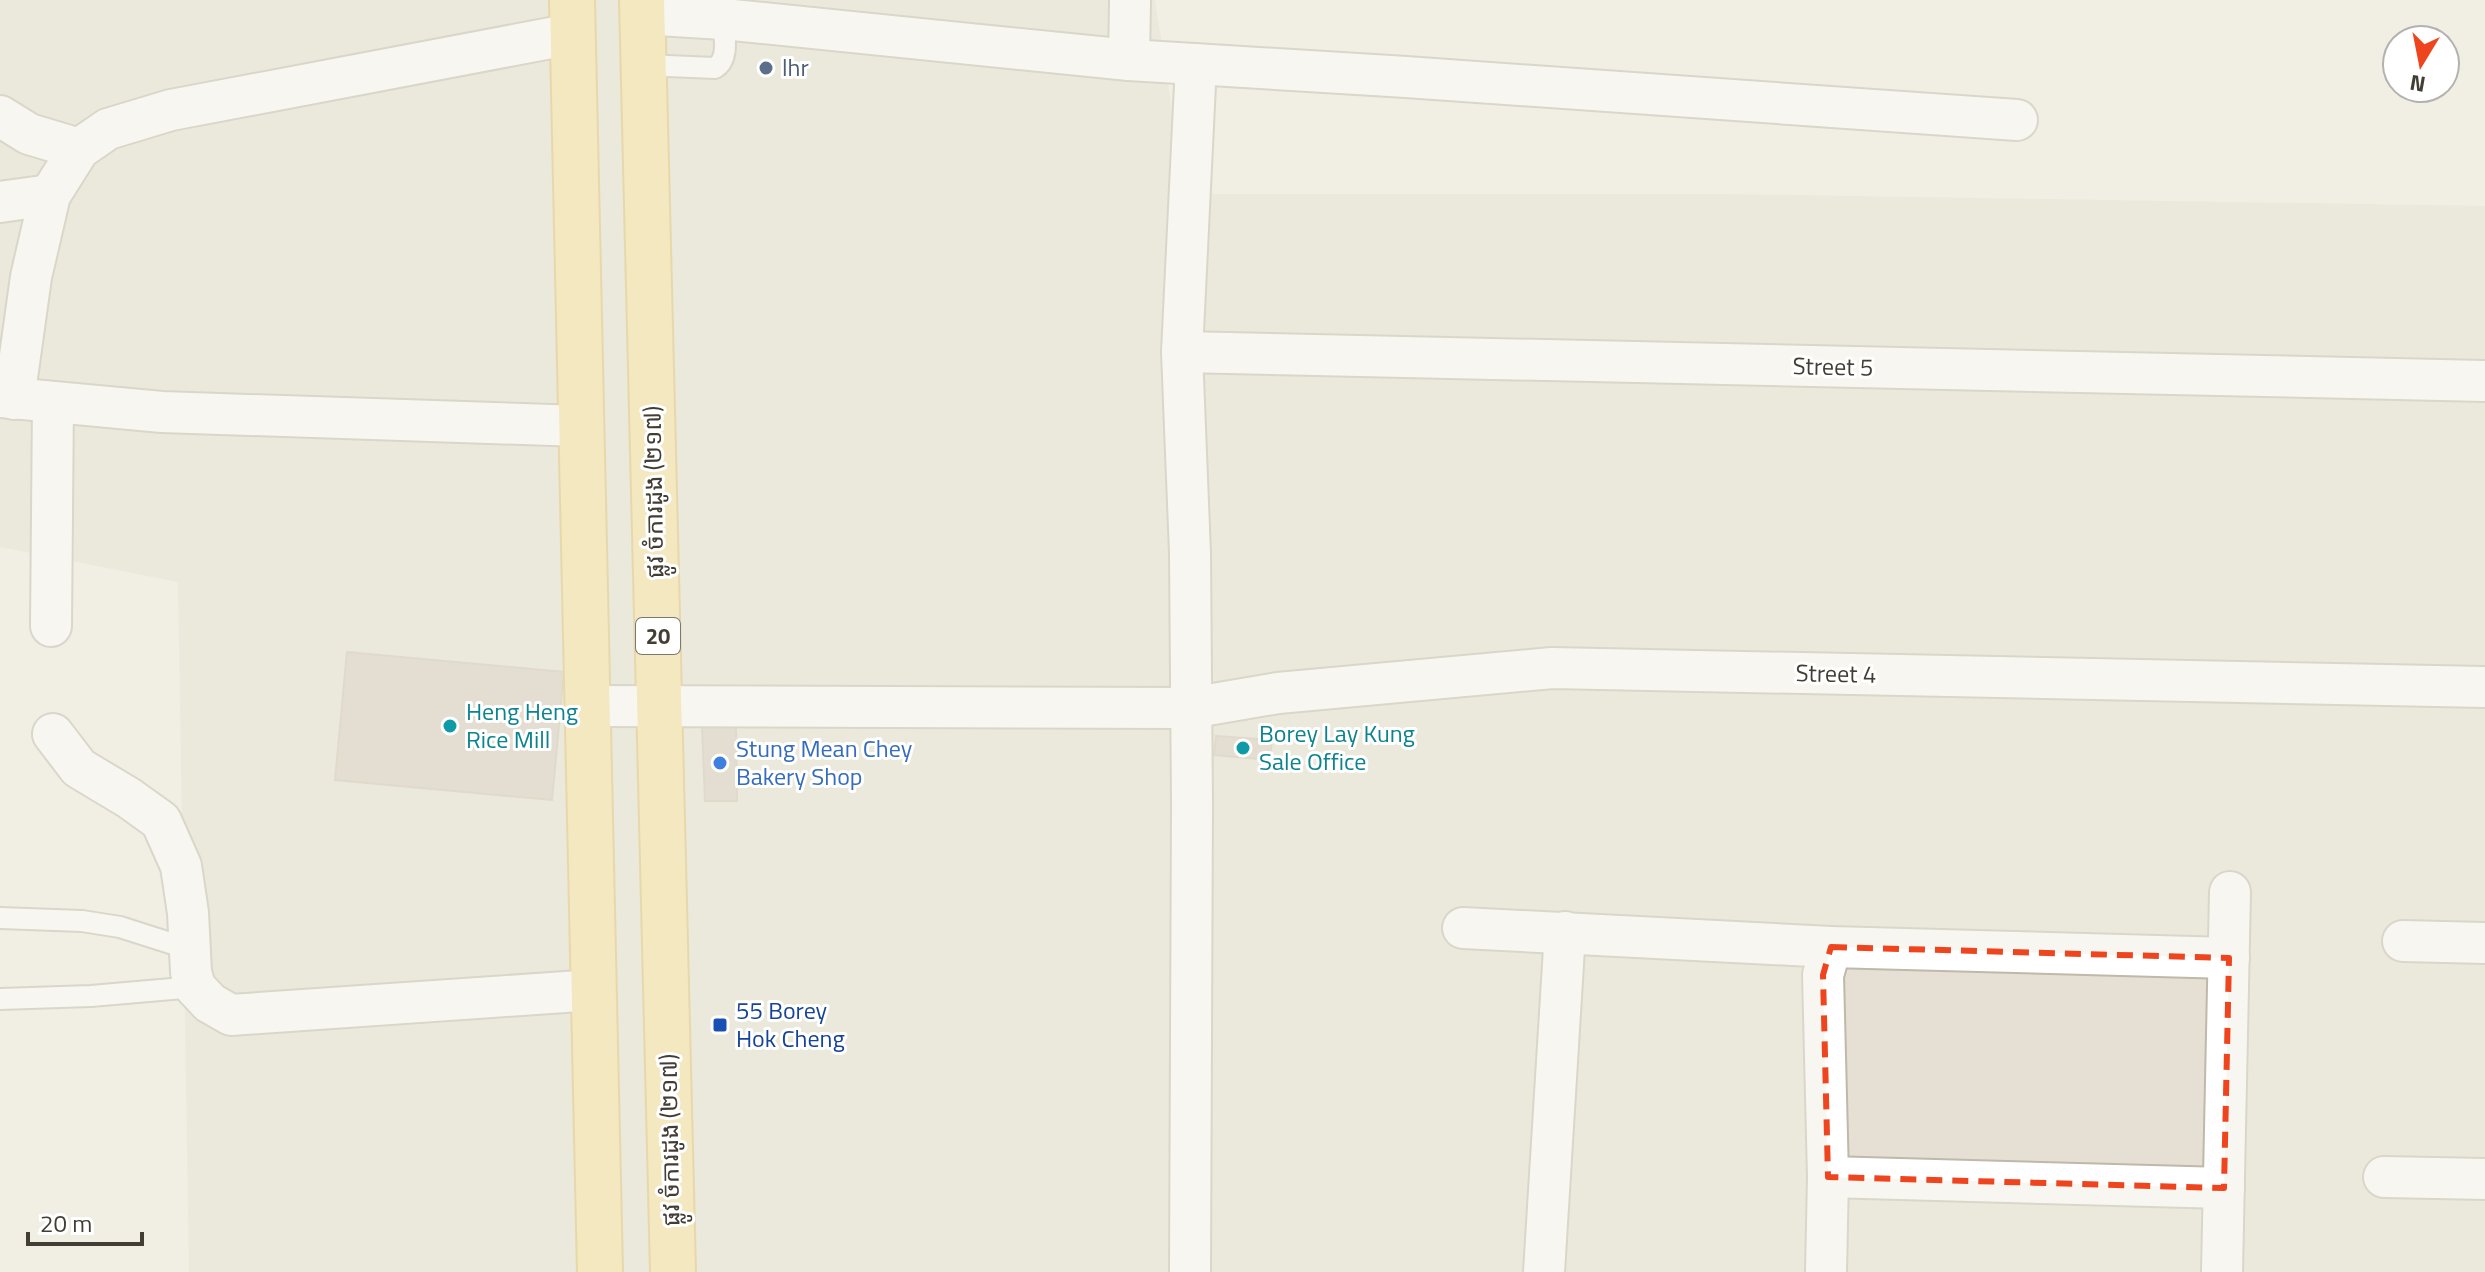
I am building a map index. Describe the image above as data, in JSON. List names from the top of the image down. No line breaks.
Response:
{"streets":{"main road":["ផ្លូវ ចំការដូង (២១៧)","20"],"street":["Street 5","Street 4"]},"crossings":[["ផ្លូវ ចំការដូង (២១៧)","Street 4"]],"places":{"other":["lhr","Heng Heng Rice Mill","Borey Lay Kung Sale Office","Stung Mean Chey Bakery Shop"],"transit":["55 Borey Hok Cheng"]},"scale_bar":"20 m","north":"bottom"}
